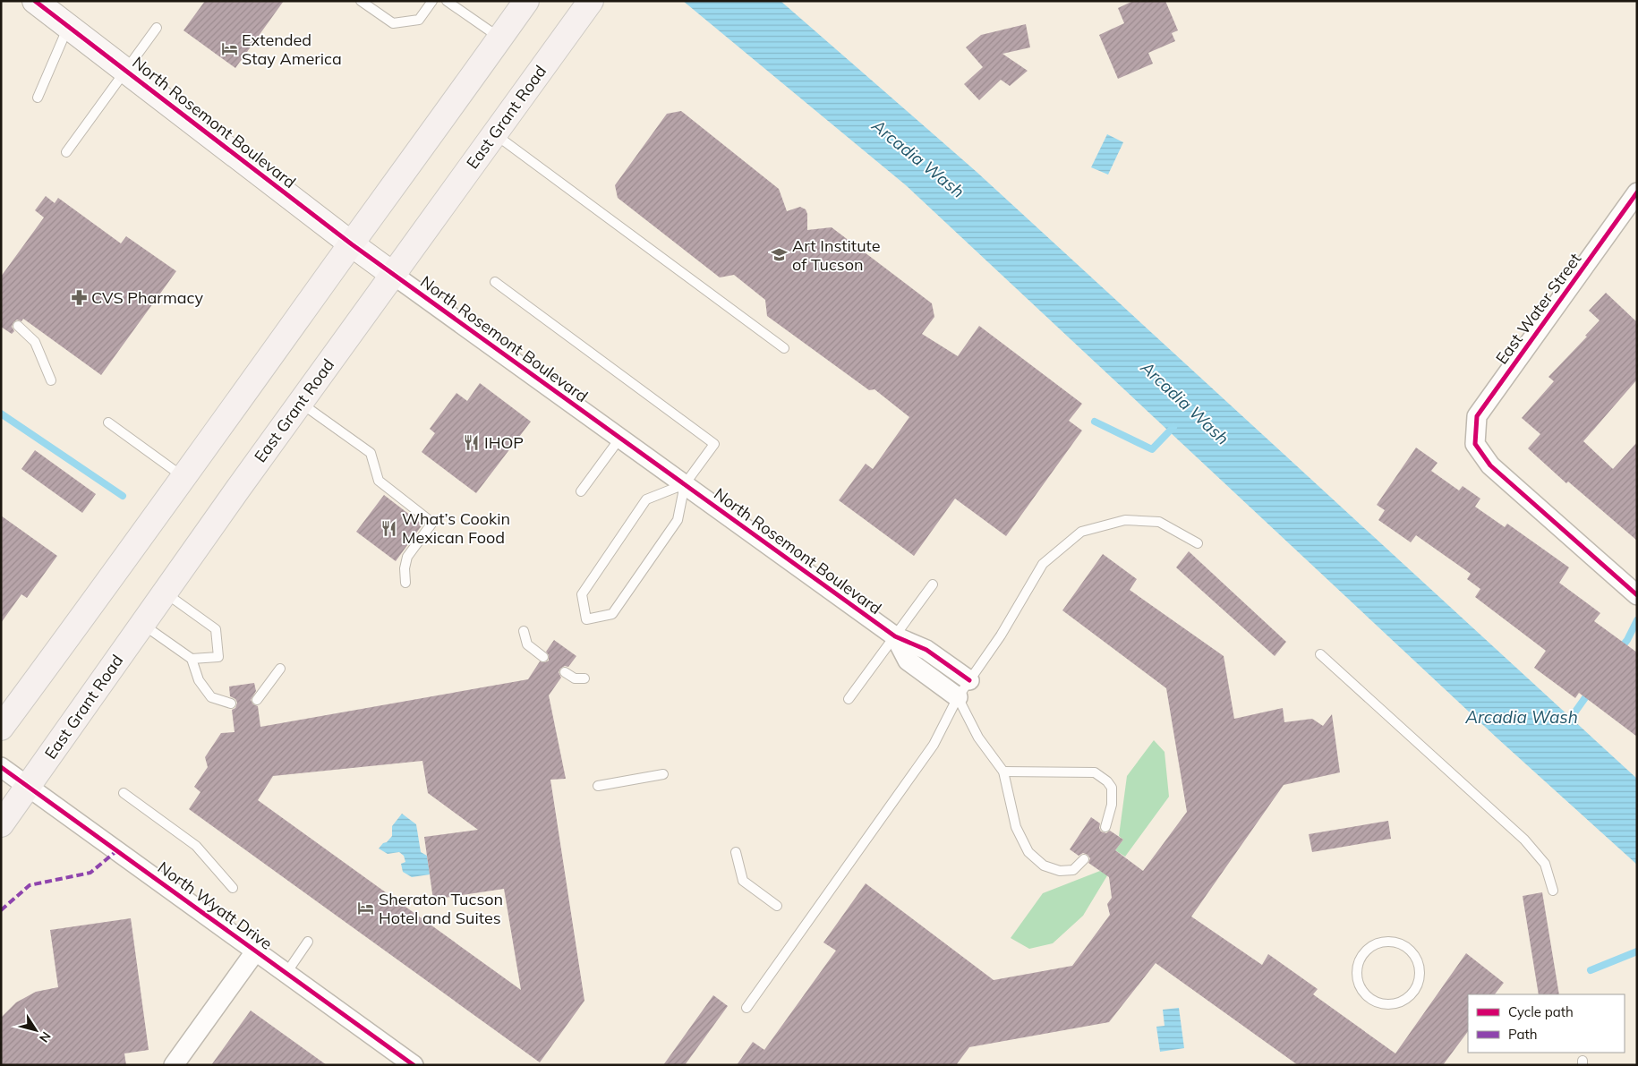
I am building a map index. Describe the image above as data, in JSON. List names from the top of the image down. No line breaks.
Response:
{"streets":{"main road":["East Grant Road"],"street":["North Rosemont Boulevard","East Water Street","North Wyatt Drive"]},"crossings":[["East Grant Road","North Rosemont Boulevard"],["East Grant Road","North Wyatt Drive"]],"water":["Arcadia Wash"],"places":{"hotel":["Extended Stay America","Sheraton Tucson Hotel and Suites"],"school or university":["Art Institute of Tucson"],"pharmacy":["CVS Pharmacy"],"restaurant":["IHOP","What’s Cookin Mexican Food"]},"legend":["Cycle path","Path"],"north":"bottom right"}
